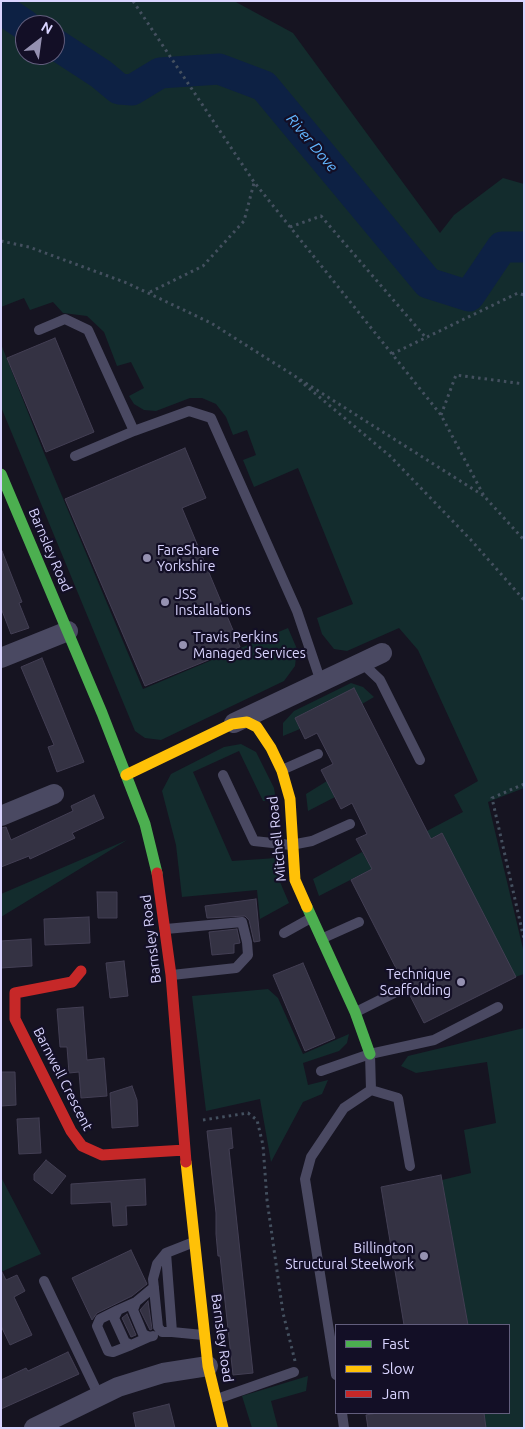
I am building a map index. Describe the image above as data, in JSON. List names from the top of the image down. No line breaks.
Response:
{"streets":{"main road":["Barnsley Road","Mitchell Road","Barnwell Crescent"]},"crossings":[["Barnsley Road","Barnwell Crescent"]],"water":["River Dove"],"places":["FareShare Yorkshire","JSS Installations","Travis Perkins Managed Services","Technique Scaffolding","Billington Structural Steelwork"],"legend":["Fast","Slow","Jam"],"north":"top right"}
